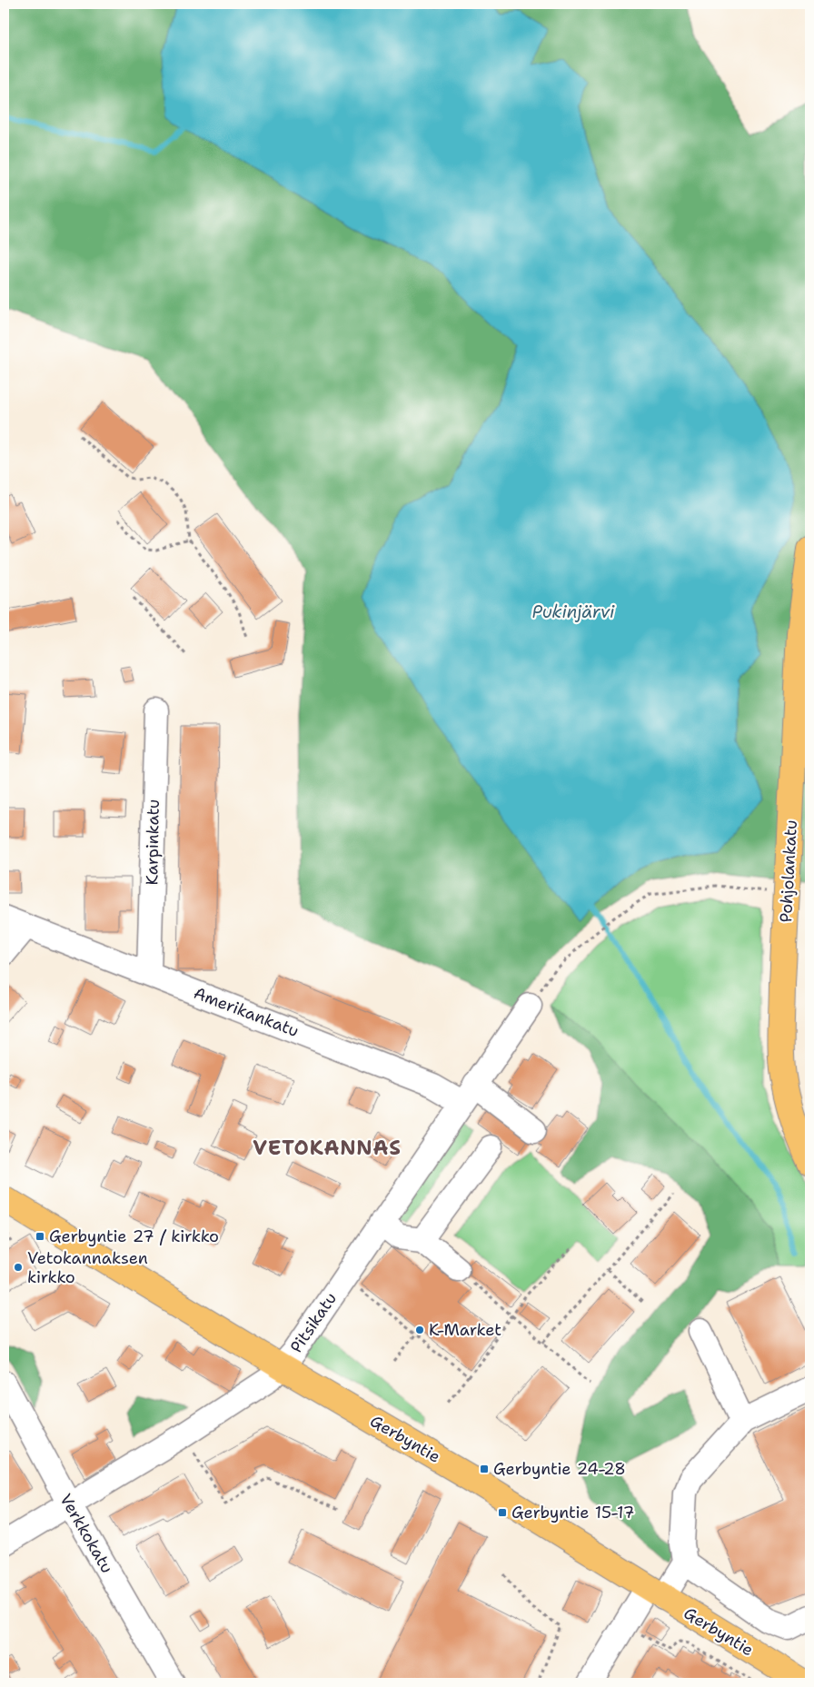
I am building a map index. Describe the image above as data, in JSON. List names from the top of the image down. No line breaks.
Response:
{"streets":{"main road":["Pohjolankatu","Gerbyntie"],"street":["Karpinkatu","Amerikankatu","Pitsikatu","Verkkokatu"]},"crossings":[["Karpinkatu","Amerikankatu"],["Amerikankatu","Pitsikatu"],["Pitsikatu","Gerbyntie"],["Pitsikatu","Verkkokatu"]],"districts":["VETOKANNAS"],"water":["Pukinjärvi"],"places":{"transit":["Gerbyntie 27 / kirkko","Gerbyntie 24-28","Gerbyntie 15-17"],"other":["Vetokannaksen kirkko","K-Market"]}}
